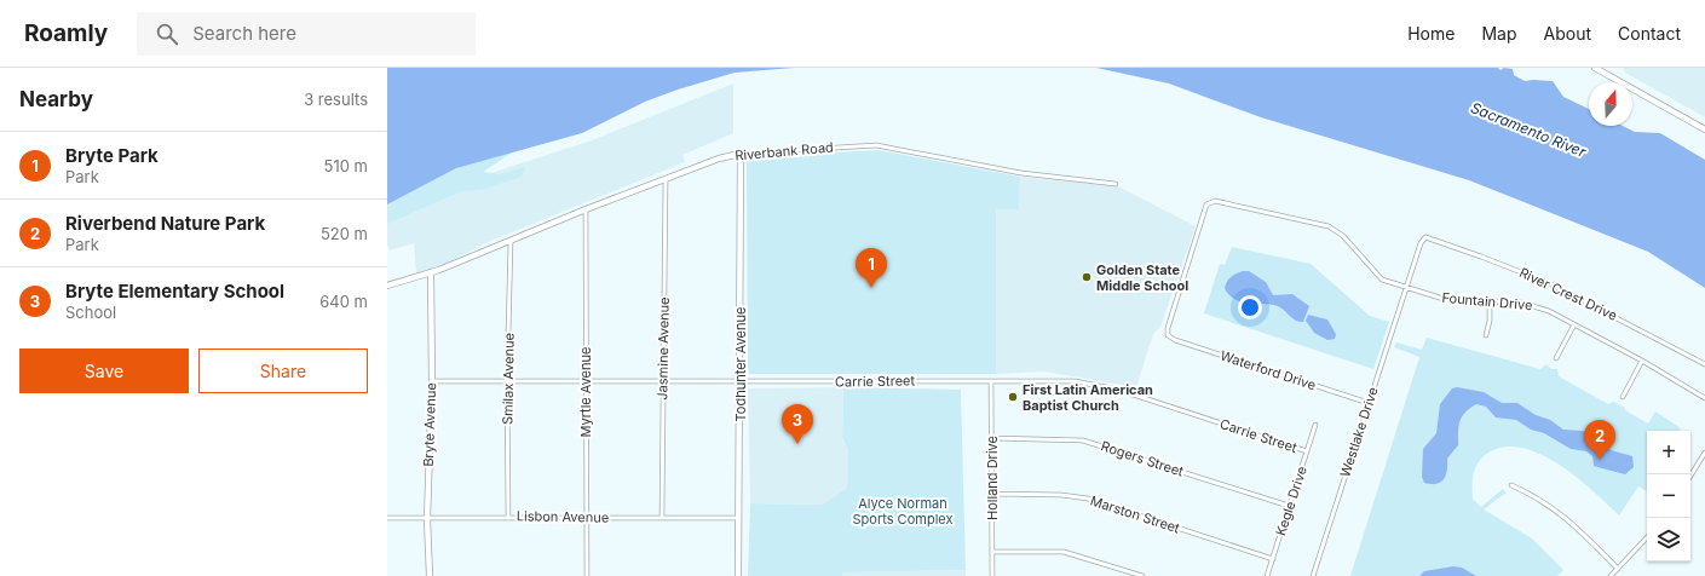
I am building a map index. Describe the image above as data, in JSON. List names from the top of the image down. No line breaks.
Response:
{"streets":{"street":["Riverbank Road","River Crest Drive","Fountain Drive","Jasmine Avenue","Todhunter Avenue","Waterford Drive","Smilax Avenue","Carrie Street","Myrtle Avenue","Bryte Avenue","Westlake Drive","Rogers Street","Holland Drive","Kegle Drive","Marston Street","Lisbon Avenue"]},"crossings":[["Riverbank Road","Jasmine Avenue"],["Riverbank Road","Todhunter Avenue"],["Riverbank Road","Smilax Avenue"],["Riverbank Road","Myrtle Avenue"],["Riverbank Road","Bryte Avenue"],["River Crest Drive","Westlake Drive"],["Fountain Drive","Waterford Drive"],["Fountain Drive","Westlake Drive"],["Jasmine Avenue","Carrie Street"],["Jasmine Avenue","Lisbon Avenue"],["Todhunter Avenue","Carrie Street"],["Todhunter Avenue","Lisbon Avenue"],["Waterford Drive","Westlake Drive"],["Smilax Avenue","Carrie Street"],["Smilax Avenue","Lisbon Avenue"],["Carrie Street","Myrtle Avenue"],["Carrie Street","Bryte Avenue"],["Carrie Street","Holland Drive"],["Carrie Street","Kegle Drive"],["Myrtle Avenue","Lisbon Avenue"],["Bryte Avenue","Lisbon Avenue"],["Rogers Street","Holland Drive"],["Rogers Street","Kegle Drive"],["Holland Drive","Marston Street"],["Kegle Drive","Marston Street"]],"water":["Sacramento River"],"parks":["Alyce Norman Sports Complex"],"places":["Golden State Middle School","First Latin American Baptist Church"],"north":"top","page":{"header":"Roamly","search":"Search here","nav":["Home","Map","About","Contact"],"heading":["Nearby","3 results"],"list":[{"mark":"1","name":"Bryte Park","note":"Park","value":"510 m"},{"mark":"2","name":"Riverbend Nature Park","note":"Park","value":"520 m"},{"mark":"3","name":"Bryte Elementary School","note":"School","value":"640 m"}],"pins":["1","3","2"],"buttons":["Save","Share"],"map_buttons":["+","−"]}}
